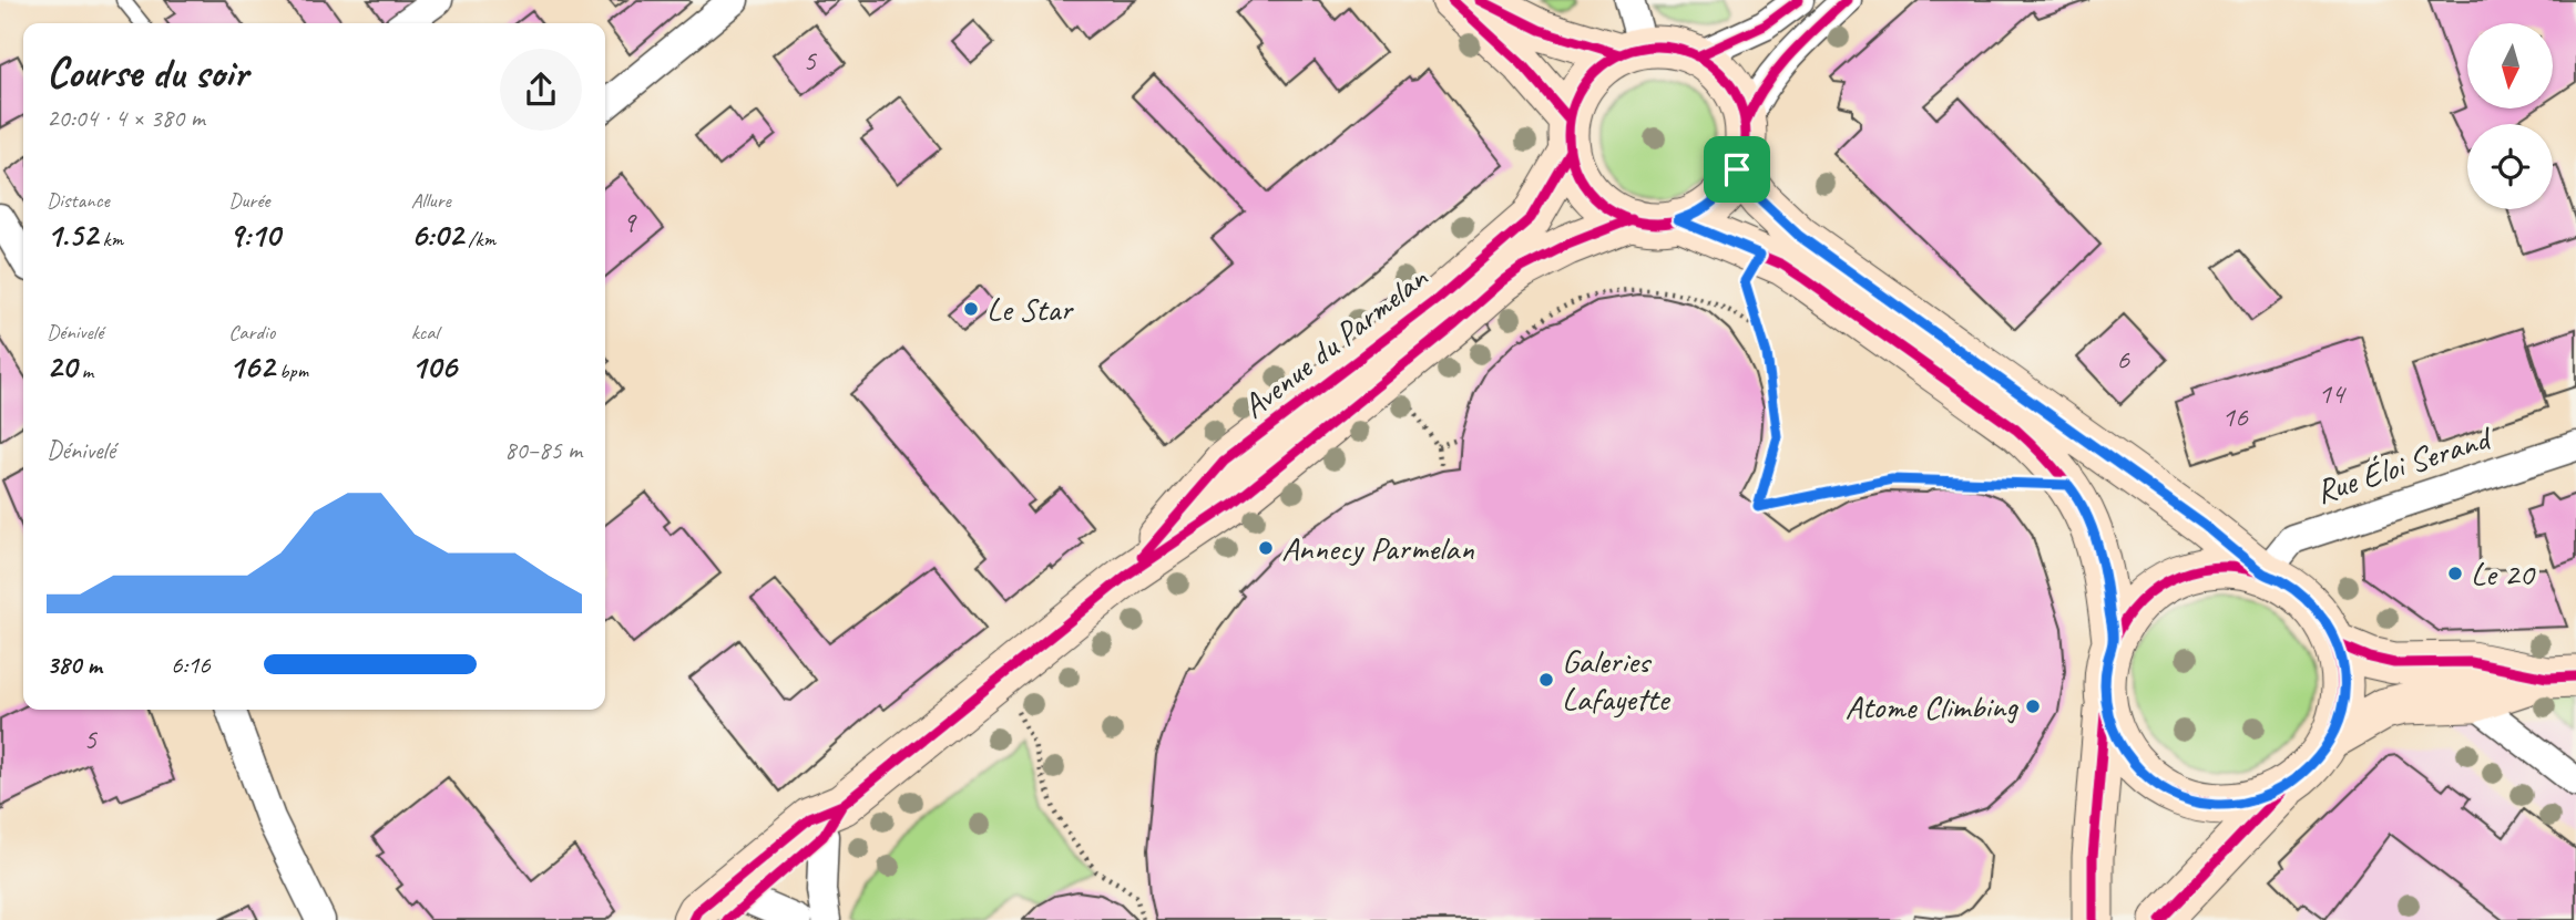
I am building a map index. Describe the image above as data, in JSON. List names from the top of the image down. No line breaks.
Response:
{"streets":{"main road":["Avenue du Parmelan"],"street":["Rue Éloi Serand"]},"places":["Le Star","Annecy Parmelan","Le 20","Galeries Lafayette","Atome Climbing"],"house_numbers":["5","9","6","14","16","5"],"north":"bottom","page":{"heading":["Course du soir","20:04 · 4 × 380 m"],"stats":[["Distance","1.52 km"],["Durée","9:10"],["Allure","6:02 /km"],["Dénivelé","20 m"],["Cardio","162 bpm"],["kcal","106"]],"chart":["Dénivelé","80–85 m"],"list":[{"name":"380 m","note":"6:16"}]}}
